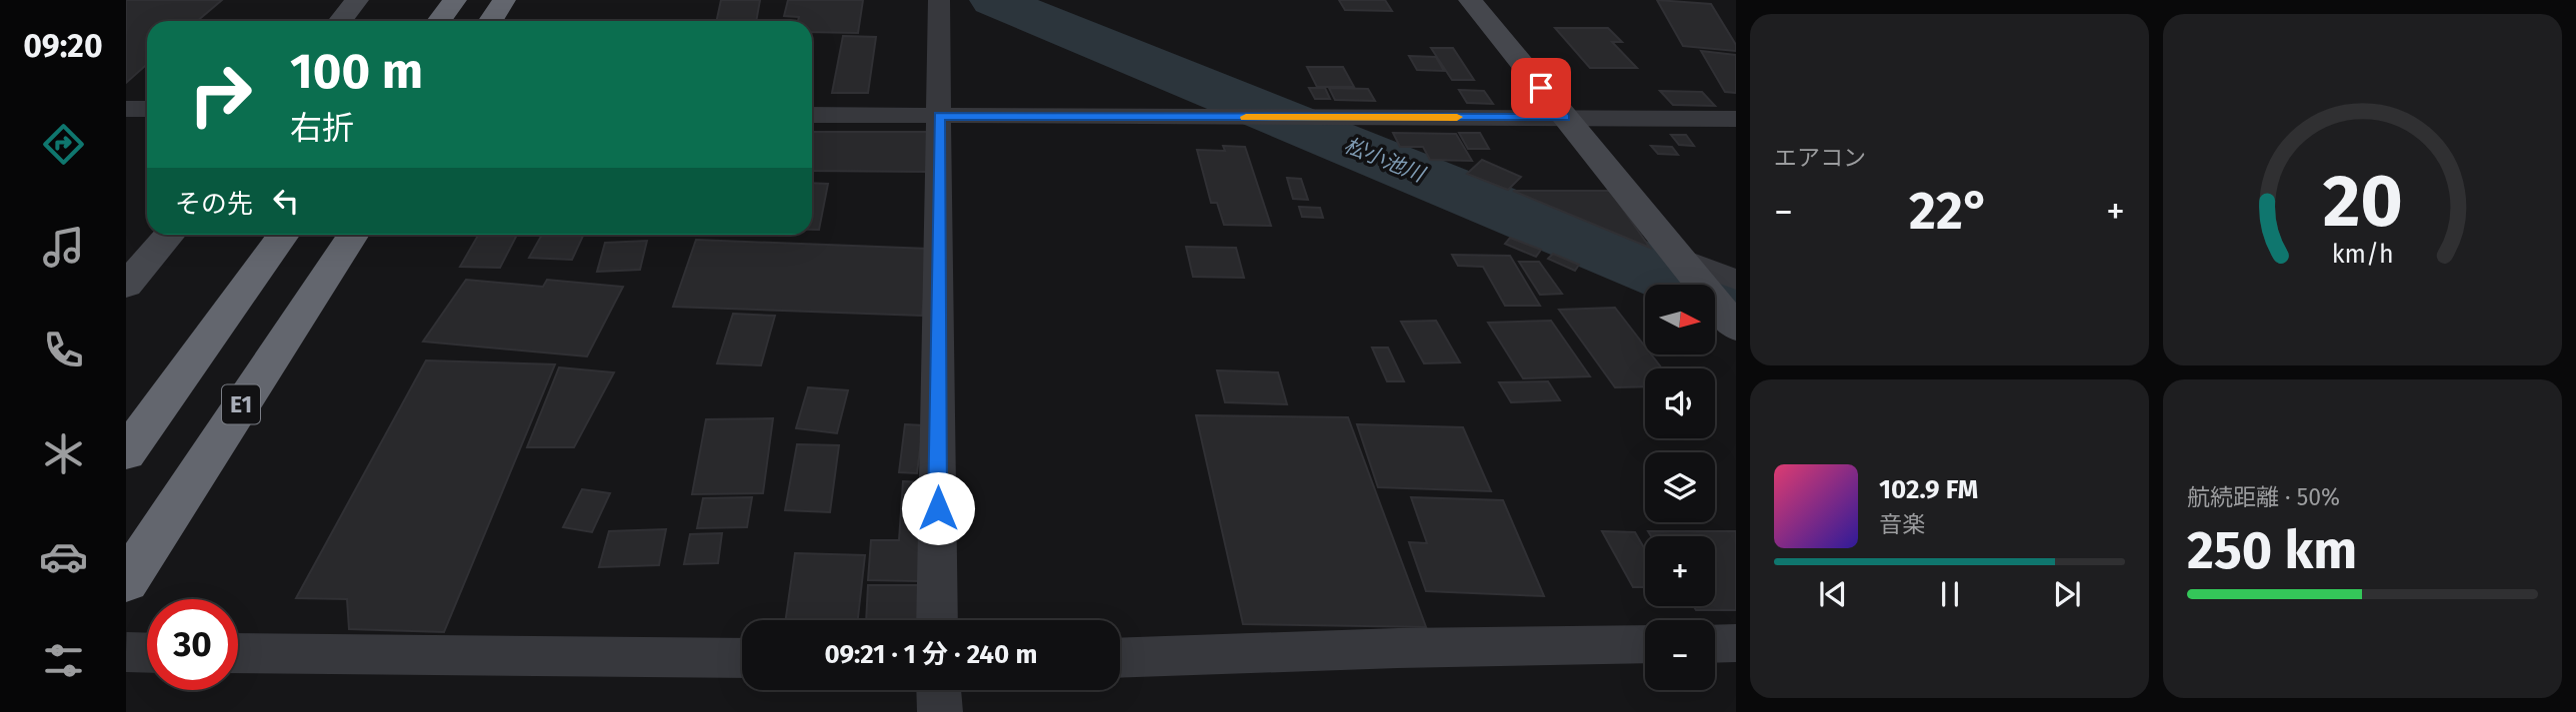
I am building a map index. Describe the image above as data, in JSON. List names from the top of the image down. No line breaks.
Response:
{"streets":{"highway":["E1"]},"water":["松小池川"],"north":"right","page":{"tabs":"09:20","tile":["エアコン",["航続距離 · 50%","250 km"]],"turn":["100 m","右折"],"then":"その先","heat":["−","22°","+"],"map_buttons":["+","−"],"song":["102.9 FM","音楽"],"limit":"30","trip":"09:21 · 1 分 · 240 m","gauge":["20","km/h"]}}
